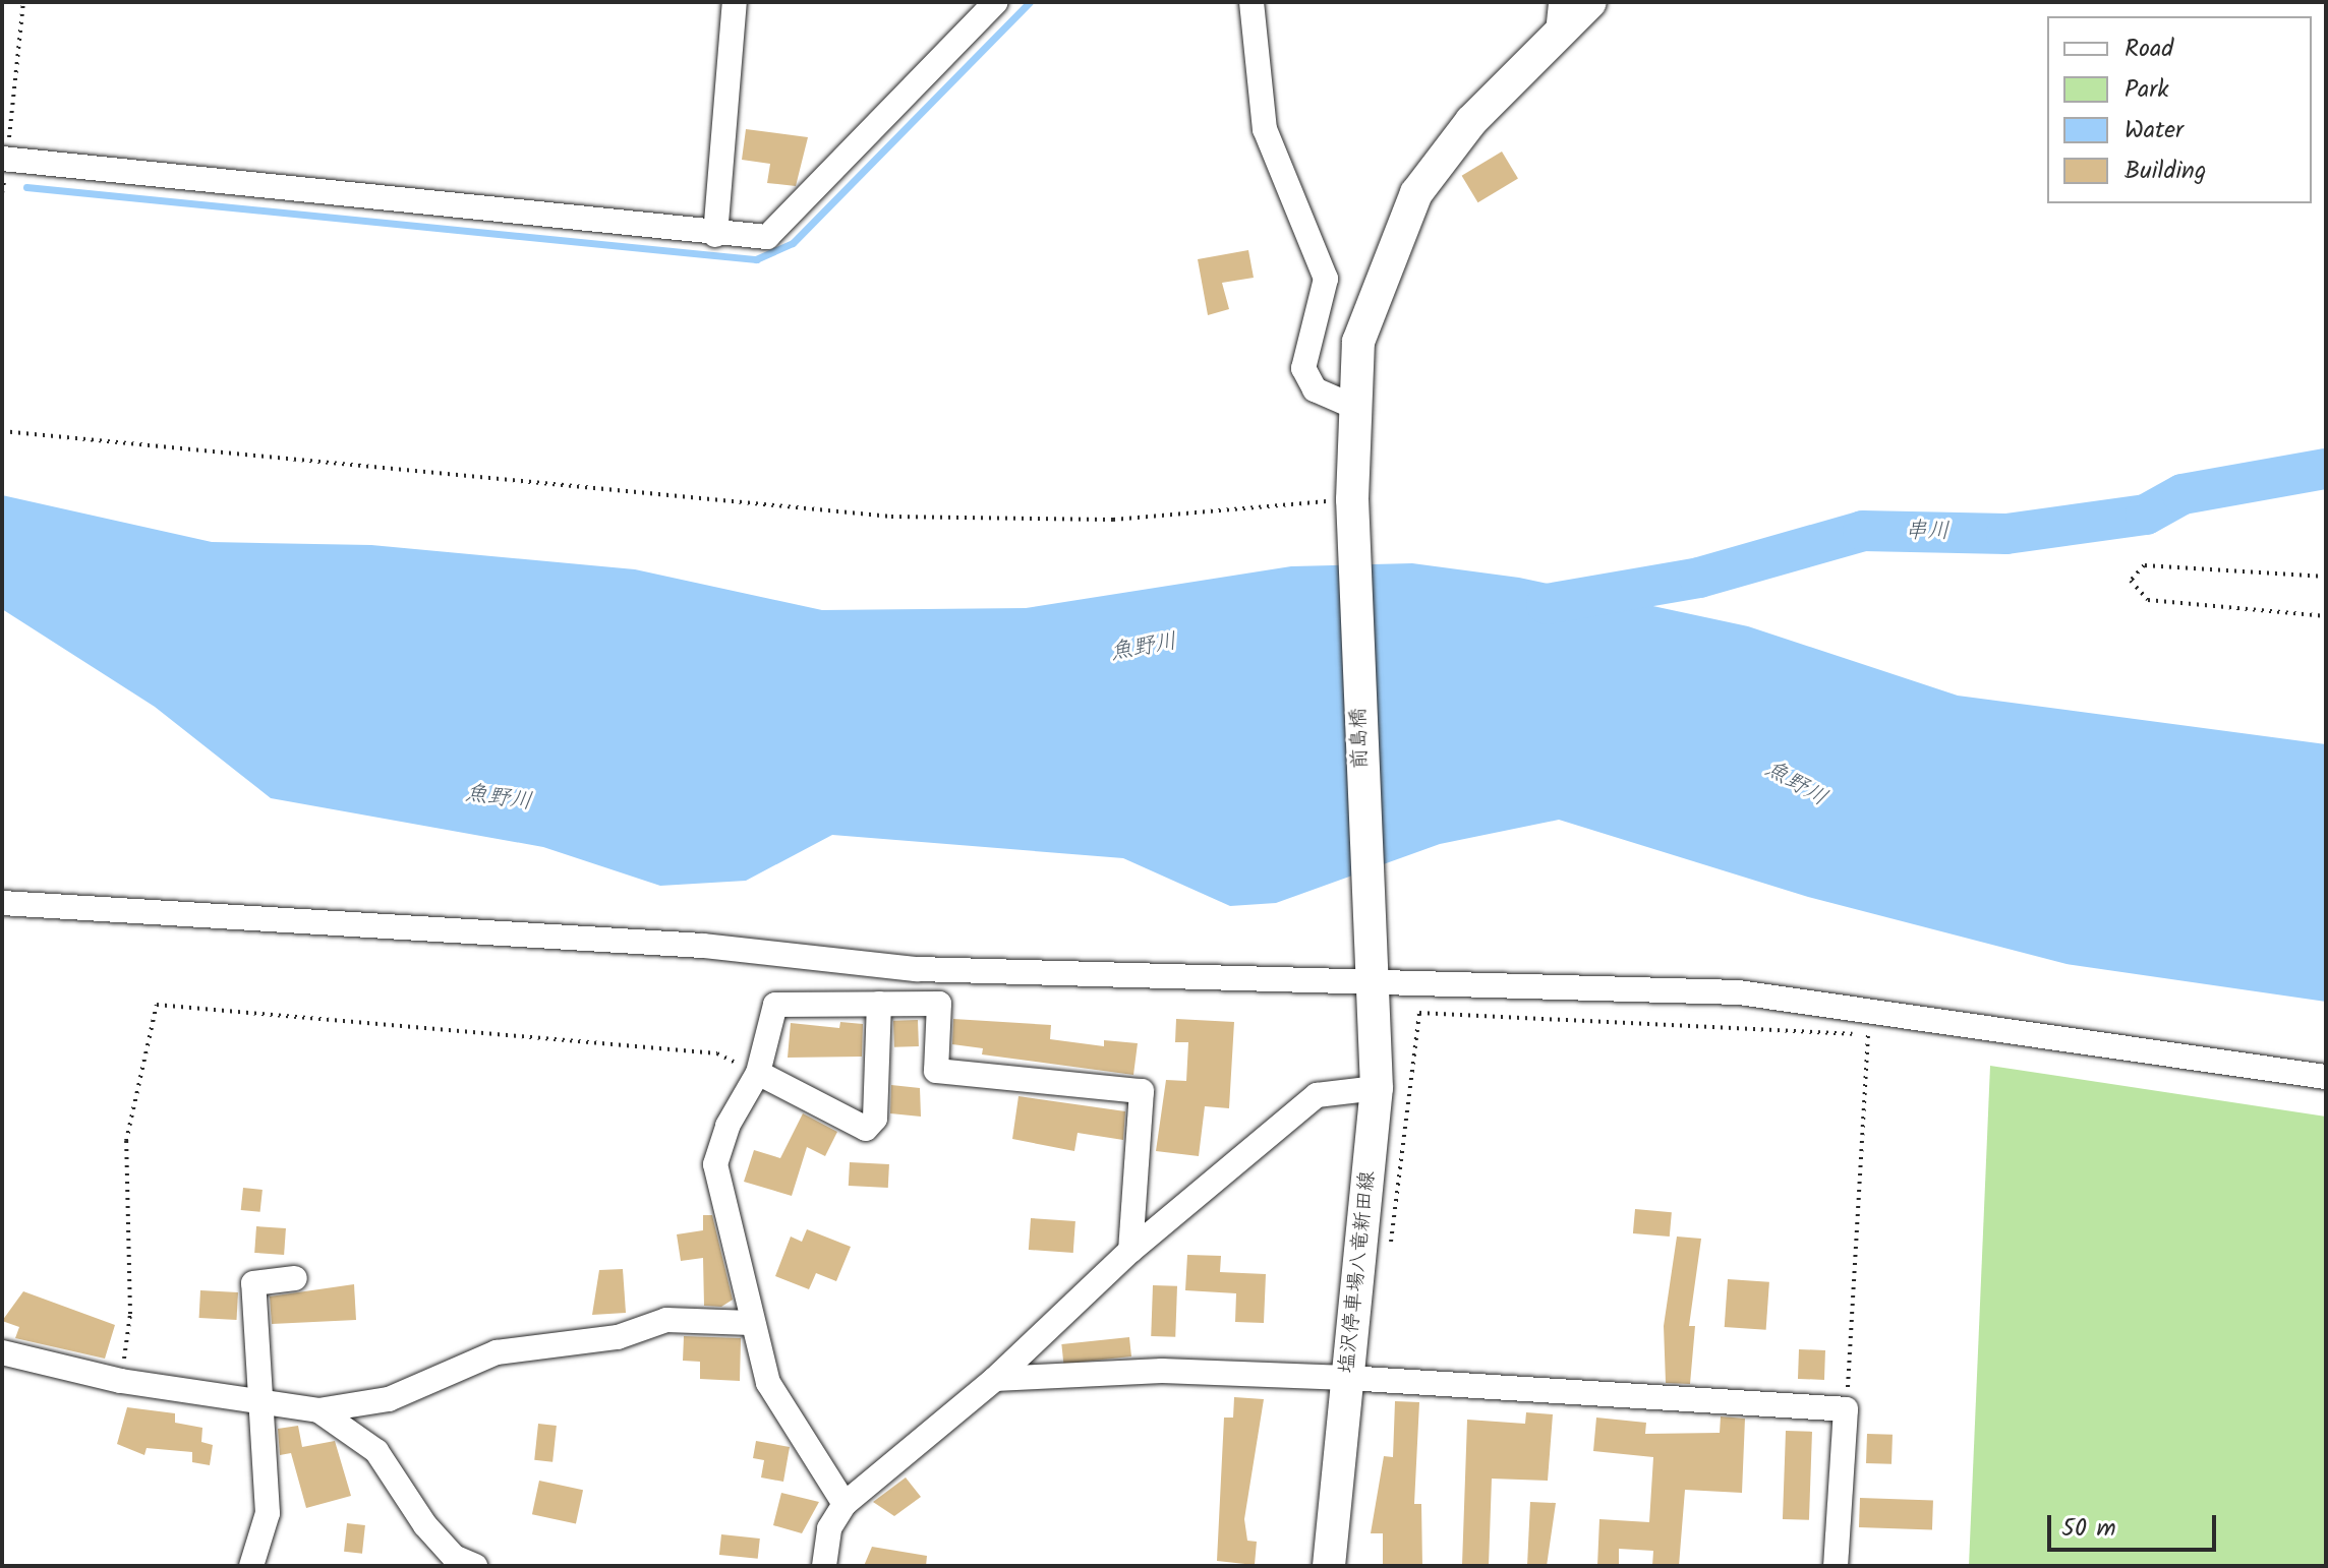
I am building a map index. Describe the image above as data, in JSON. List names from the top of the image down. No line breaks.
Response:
{"streets":{"main road":["前島橋","塩沢停車場八竜新田線"]},"crossings":[["前島橋","塩沢停車場八竜新田線"]],"water":["串川","魚野川"],"legend":["Road","Park","Water","Building"],"scale_bar":"50 m"}
